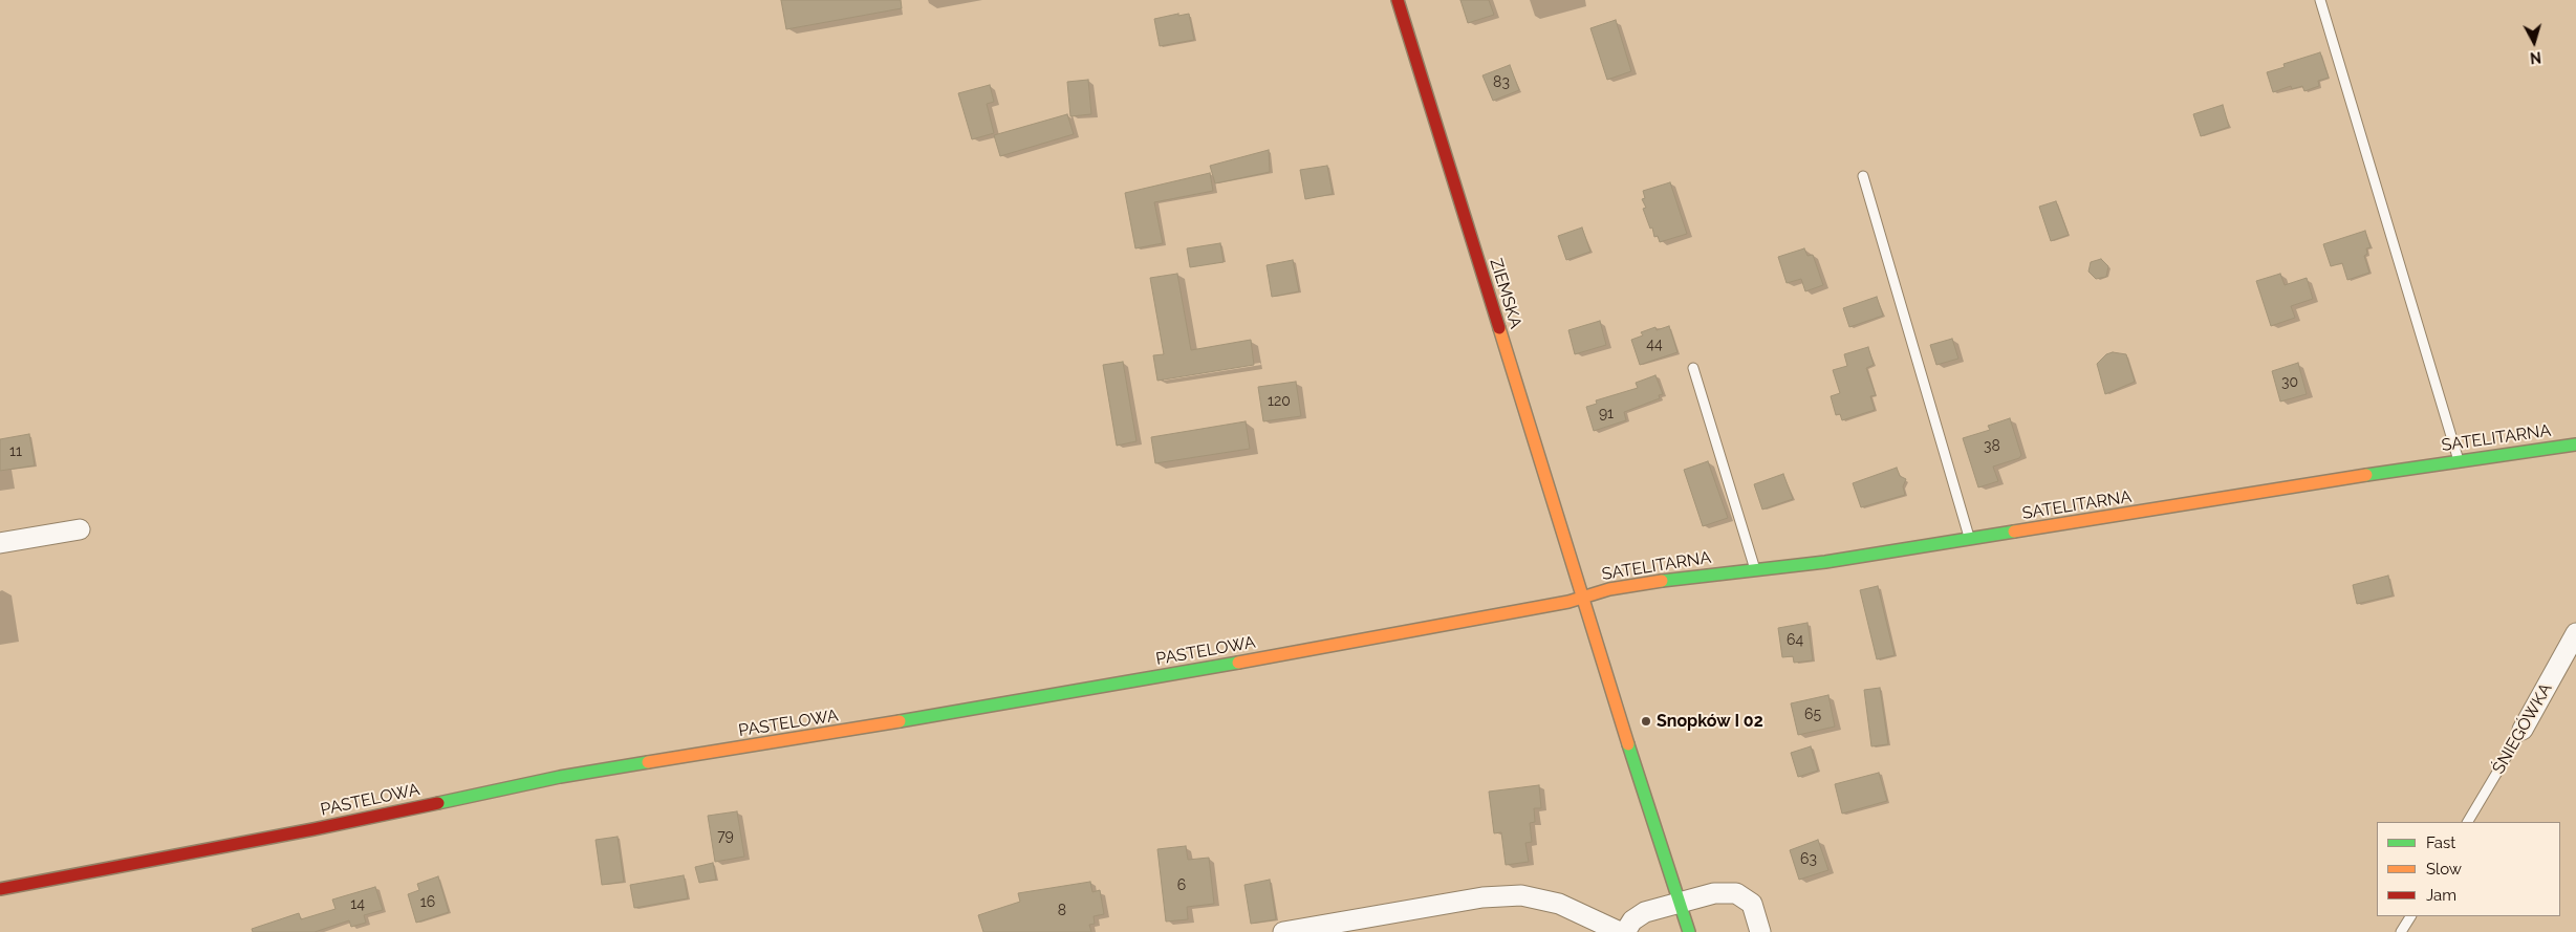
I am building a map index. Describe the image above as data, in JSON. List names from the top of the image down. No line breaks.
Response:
{"streets":{"street":["ZIEMSKA","SATELITARNA","PASTELOWA","ŚNIEGÓWKA"]},"crossings":[["ZIEMSKA","SATELITARNA"],["ZIEMSKA","PASTELOWA"],["SATELITARNA","PASTELOWA"]],"places":["Snopków I 02"],"house_numbers":["83","44","30","120","91","38","11","64","65","79","63","6","16","14","8"],"legend":["Fast","Slow","Jam"],"north":"bottom"}
